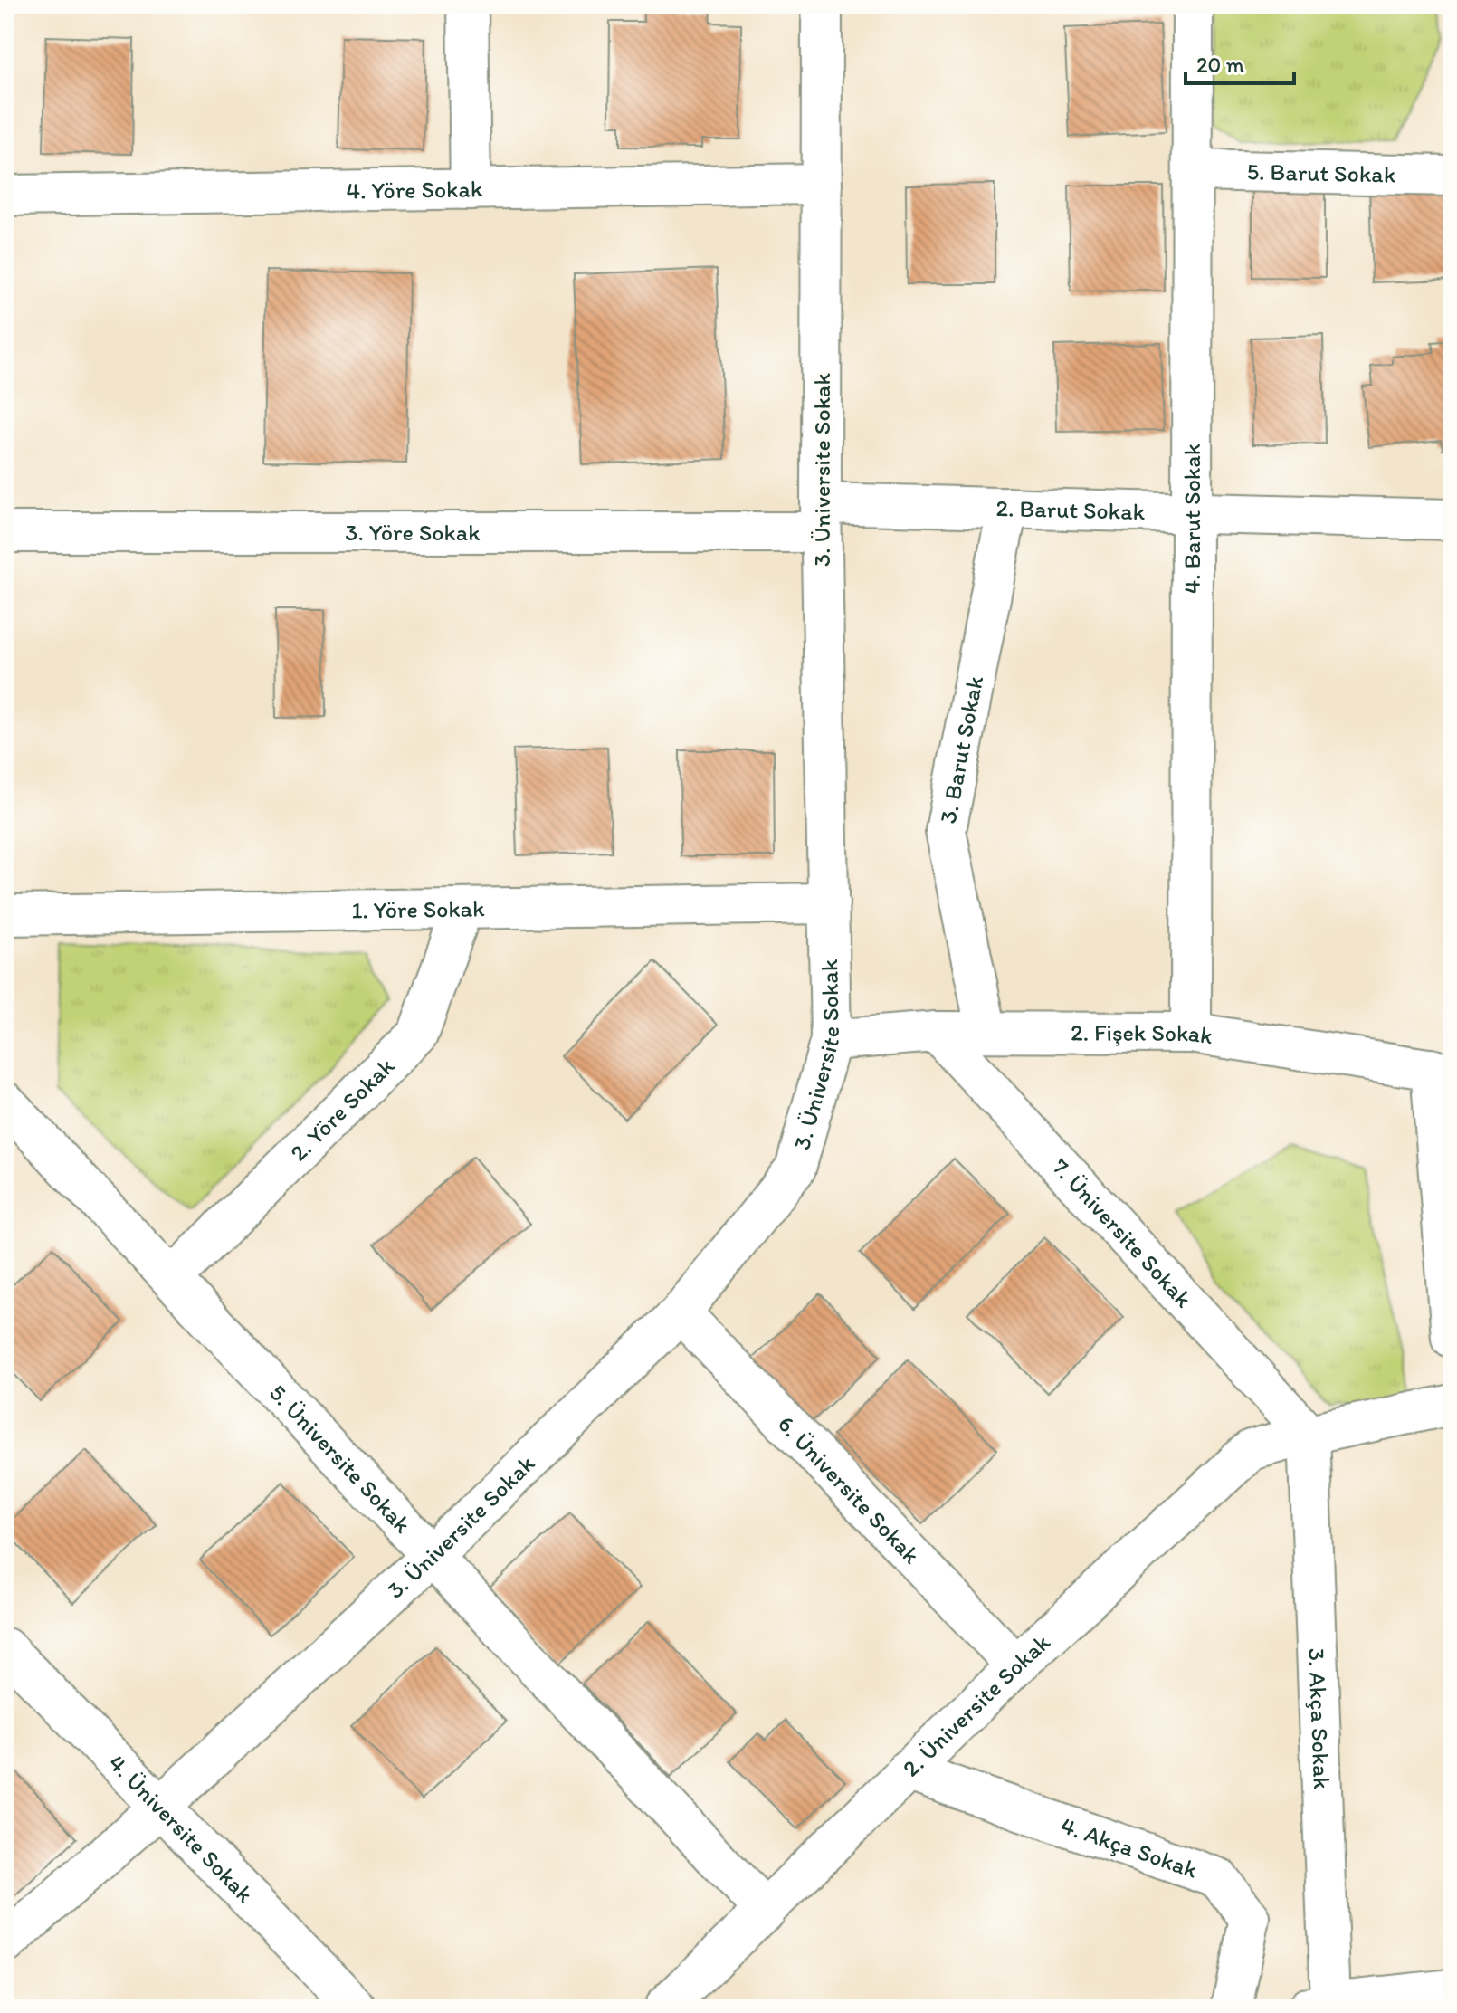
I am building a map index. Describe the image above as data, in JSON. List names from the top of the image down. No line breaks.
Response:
{"streets":{"street":["5. Barut Sokak","4. Yöre Sokak","3. Üniversite Sokak","2. Barut Sokak","4. Barut Sokak","3. Yöre Sokak","3. Barut Sokak","1. Yöre Sokak","2. Fişek Sokak","2. Yöre Sokak","7. Üniversite Sokak","5. Üniversite Sokak","6. Üniversite Sokak","2. Üniversite Sokak","3. Akça Sokak","4. Üniversite Sokak","4. Akça Sokak"]},"crossings":[["5. Barut Sokak","4. Barut Sokak"],["4. Yöre Sokak","3. Üniversite Sokak"],["3. Üniversite Sokak","2. Barut Sokak"],["3. Üniversite Sokak","3. Yöre Sokak"],["3. Üniversite Sokak","1. Yöre Sokak"],["3. Üniversite Sokak","2. Fişek Sokak"],["3. Üniversite Sokak","5. Üniversite Sokak"],["3. Üniversite Sokak","6. Üniversite Sokak"],["3. Üniversite Sokak","4. Üniversite Sokak"],["2. Barut Sokak","4. Barut Sokak"],["2. Barut Sokak","3. Yöre Sokak"],["2. Barut Sokak","3. Barut Sokak"],["4. Barut Sokak","2. Fişek Sokak"],["3. Barut Sokak","2. Fişek Sokak"],["1. Yöre Sokak","2. Yöre Sokak"],["2. Fişek Sokak","7. Üniversite Sokak"],["2. Yöre Sokak","5. Üniversite Sokak"],["7. Üniversite Sokak","2. Üniversite Sokak"],["7. Üniversite Sokak","3. Akça Sokak"],["5. Üniversite Sokak","2. Üniversite Sokak"],["6. Üniversite Sokak","2. Üniversite Sokak"],["2. Üniversite Sokak","3. Akça Sokak"],["2. Üniversite Sokak","4. Akça Sokak"]],"scale_bar":"20 m"}
